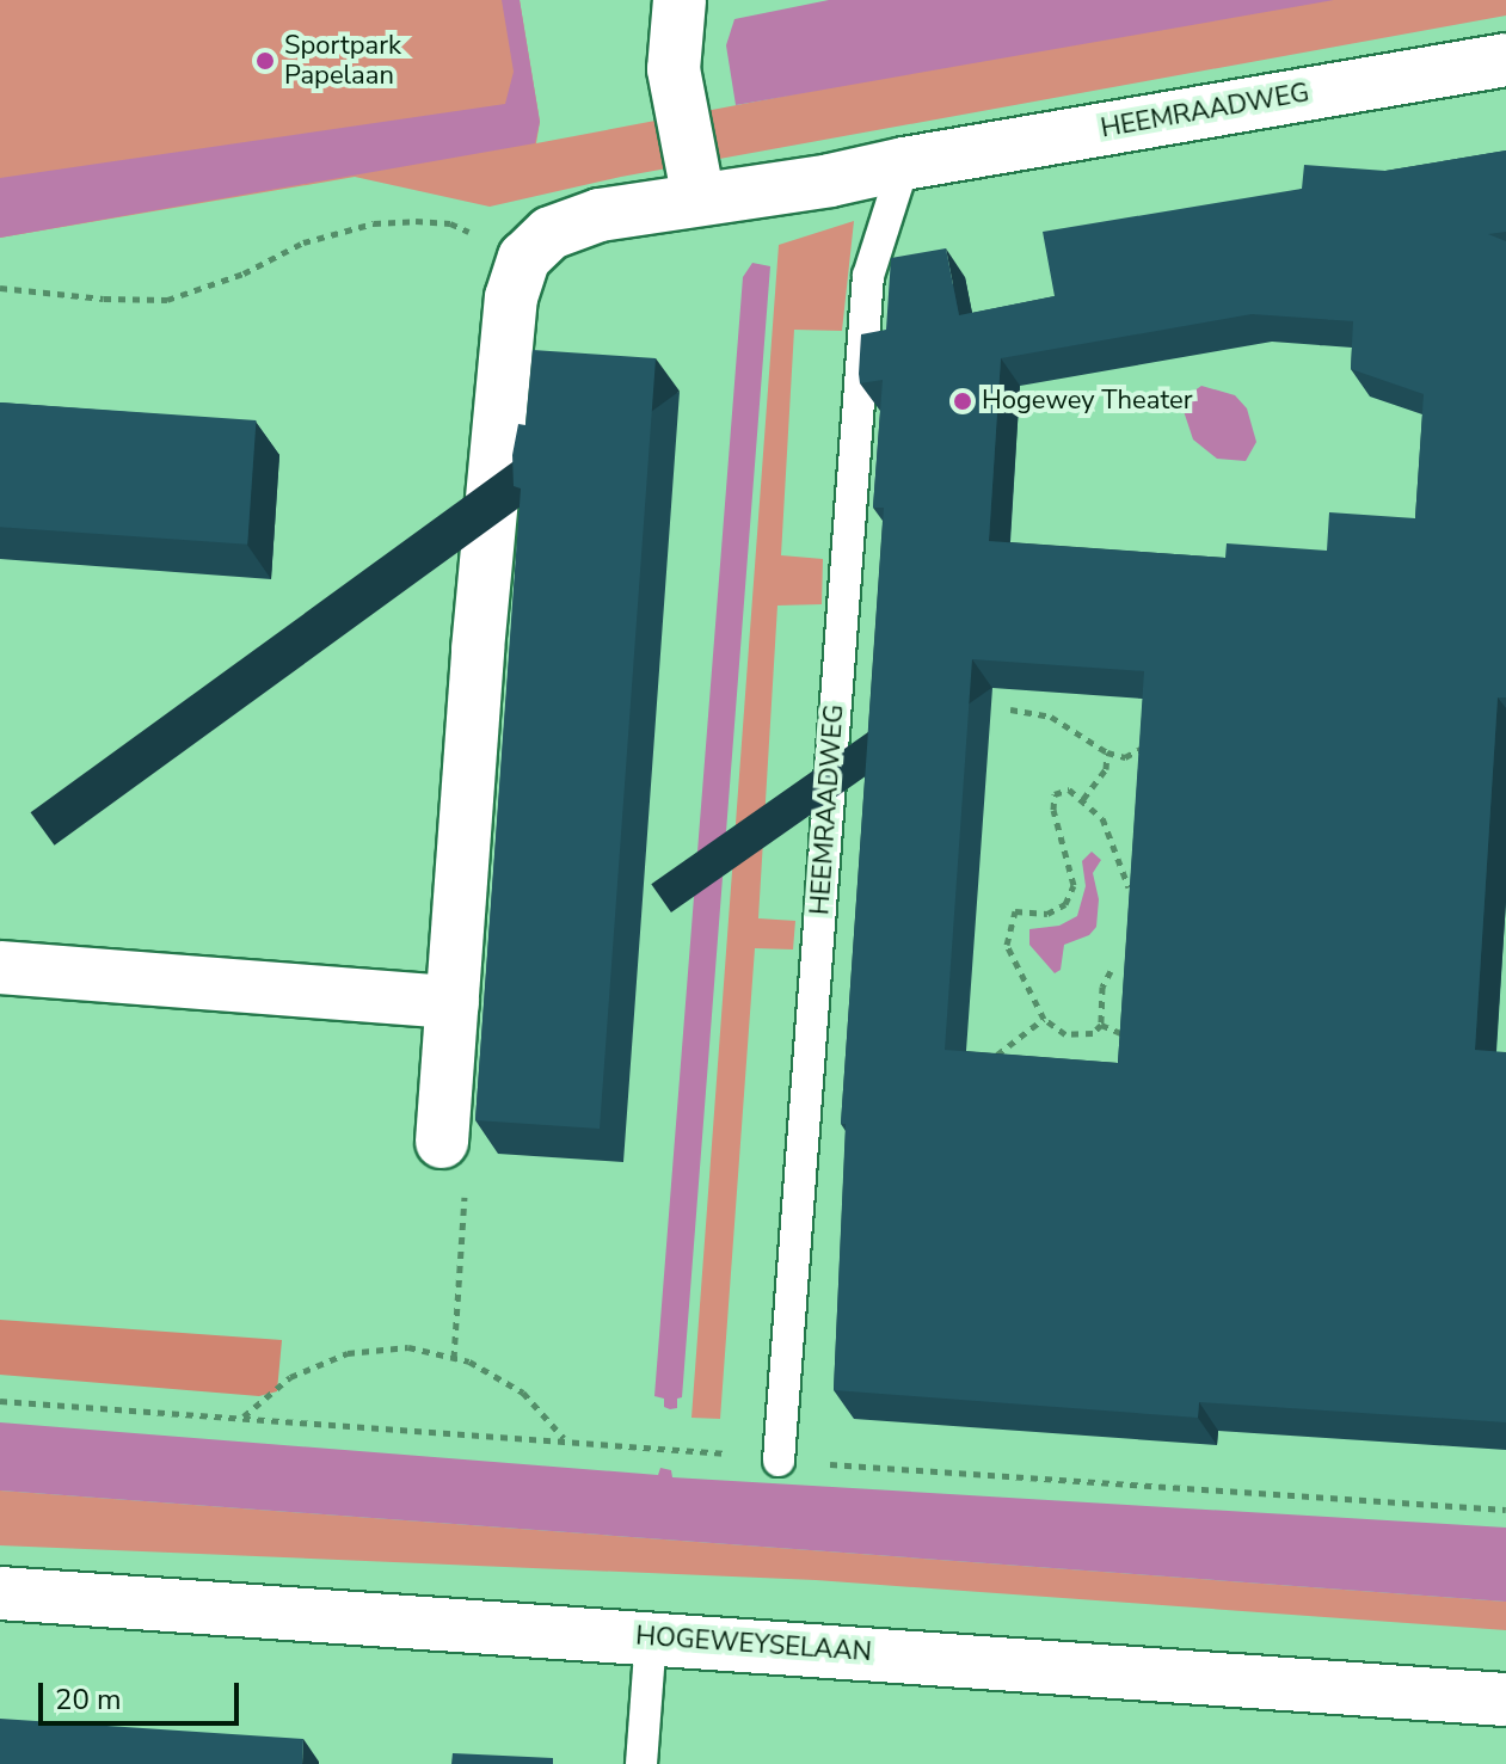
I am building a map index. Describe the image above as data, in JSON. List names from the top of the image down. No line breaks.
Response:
{"streets":{"street":["HEEMRAADWEG","HOGEWEYSELAAN"]},"places":["Sportpark Papelaan","Hogewey Theater"],"scale_bar":"20 m"}
